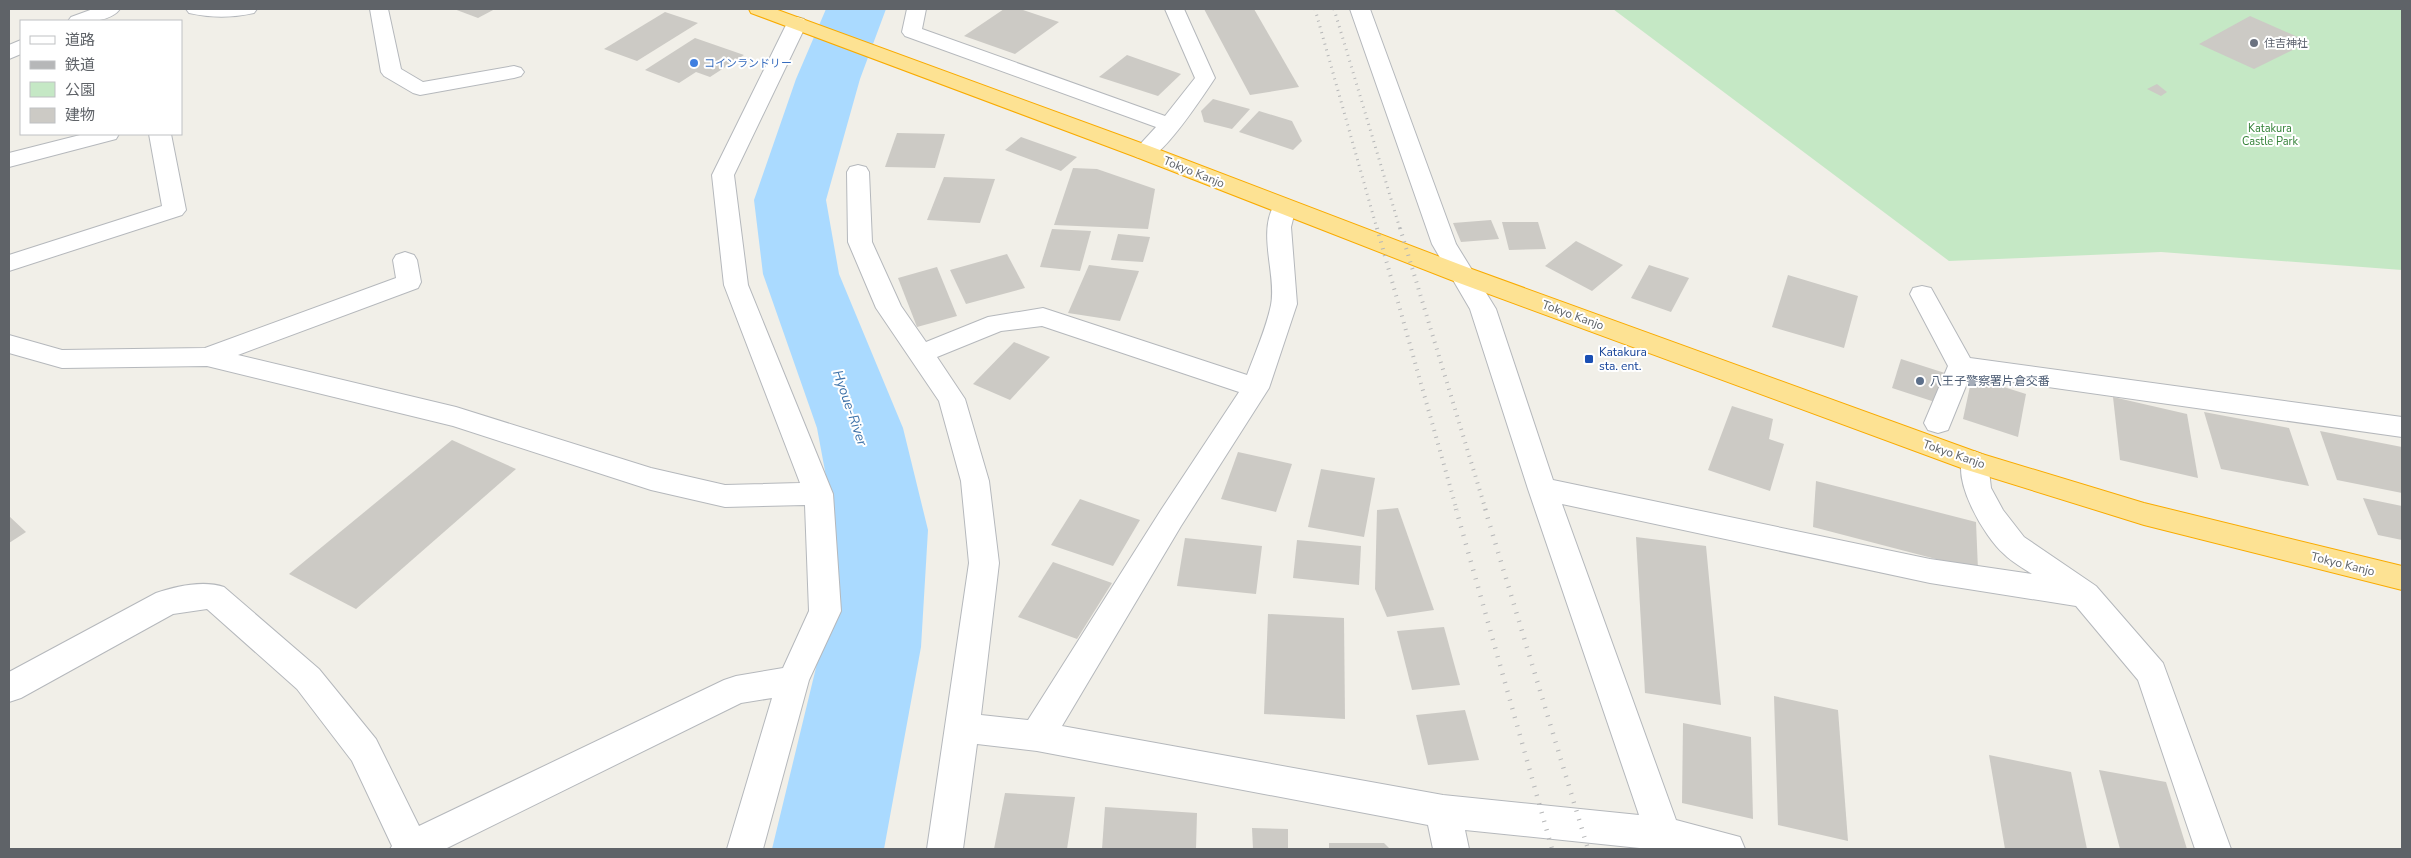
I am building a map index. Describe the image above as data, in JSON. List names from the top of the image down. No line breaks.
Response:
{"streets":{"highway":["Tokyo Kanjo"]},"water":["Hyoue-River"],"parks":["Katakura Castle Park"],"places":{"other":["住吉神社","コインランドリー","八王子警察署片倉交番"],"transit":["Katakura sta. ent."]},"legend":["道路","鉄道","公園","建物"]}
